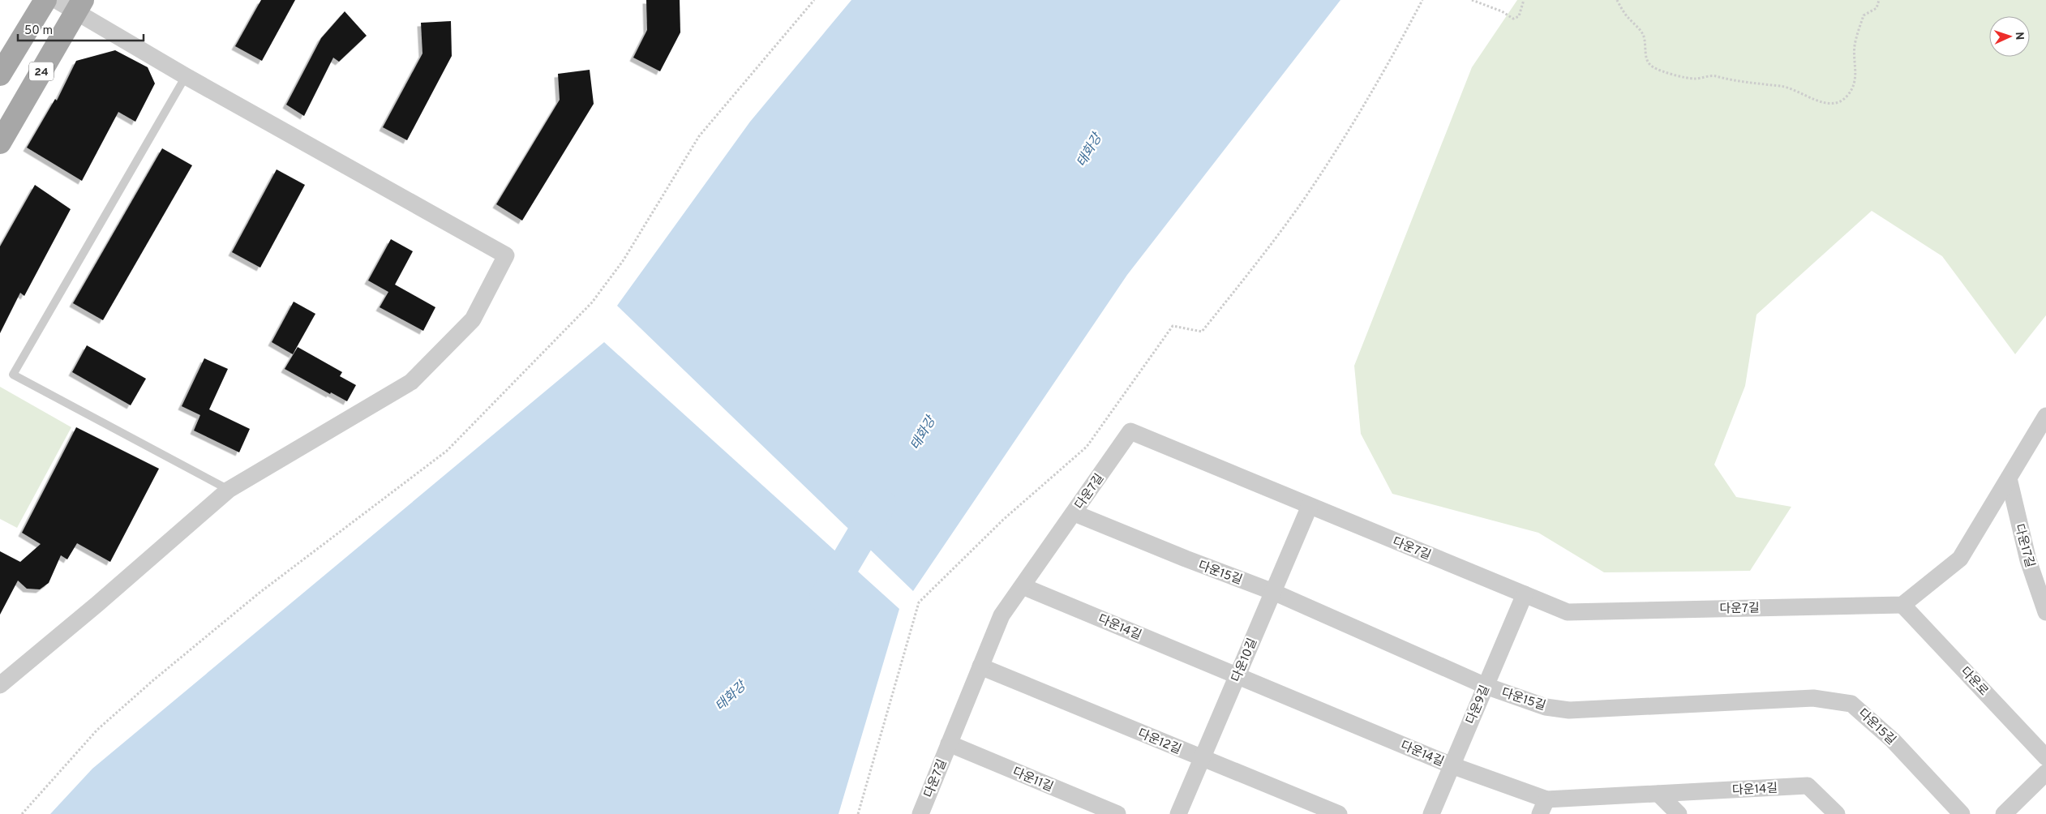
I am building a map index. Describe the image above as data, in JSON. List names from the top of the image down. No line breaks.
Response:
{"streets":{"main road":["24"],"street":["다운7길","다운17길","다운15길","다운14길","다운10길","다운로","다운9길","다운12길","다운11길"]},"crossings":[["다운7길","다운15길"],["다운7길","다운14길"],["다운7길","다운10길"],["다운7길","다운로"],["다운7길","다운9길"],["다운7길","다운12길"],["다운7길","다운11길"],["다운15길","다운10길"],["다운15길","다운9길"],["다운14길","다운10길"],["다운14길","다운9길"],["다운10길","다운12길"]],"water":["태화강"],"scale_bar":"50 m","north":"right"}
